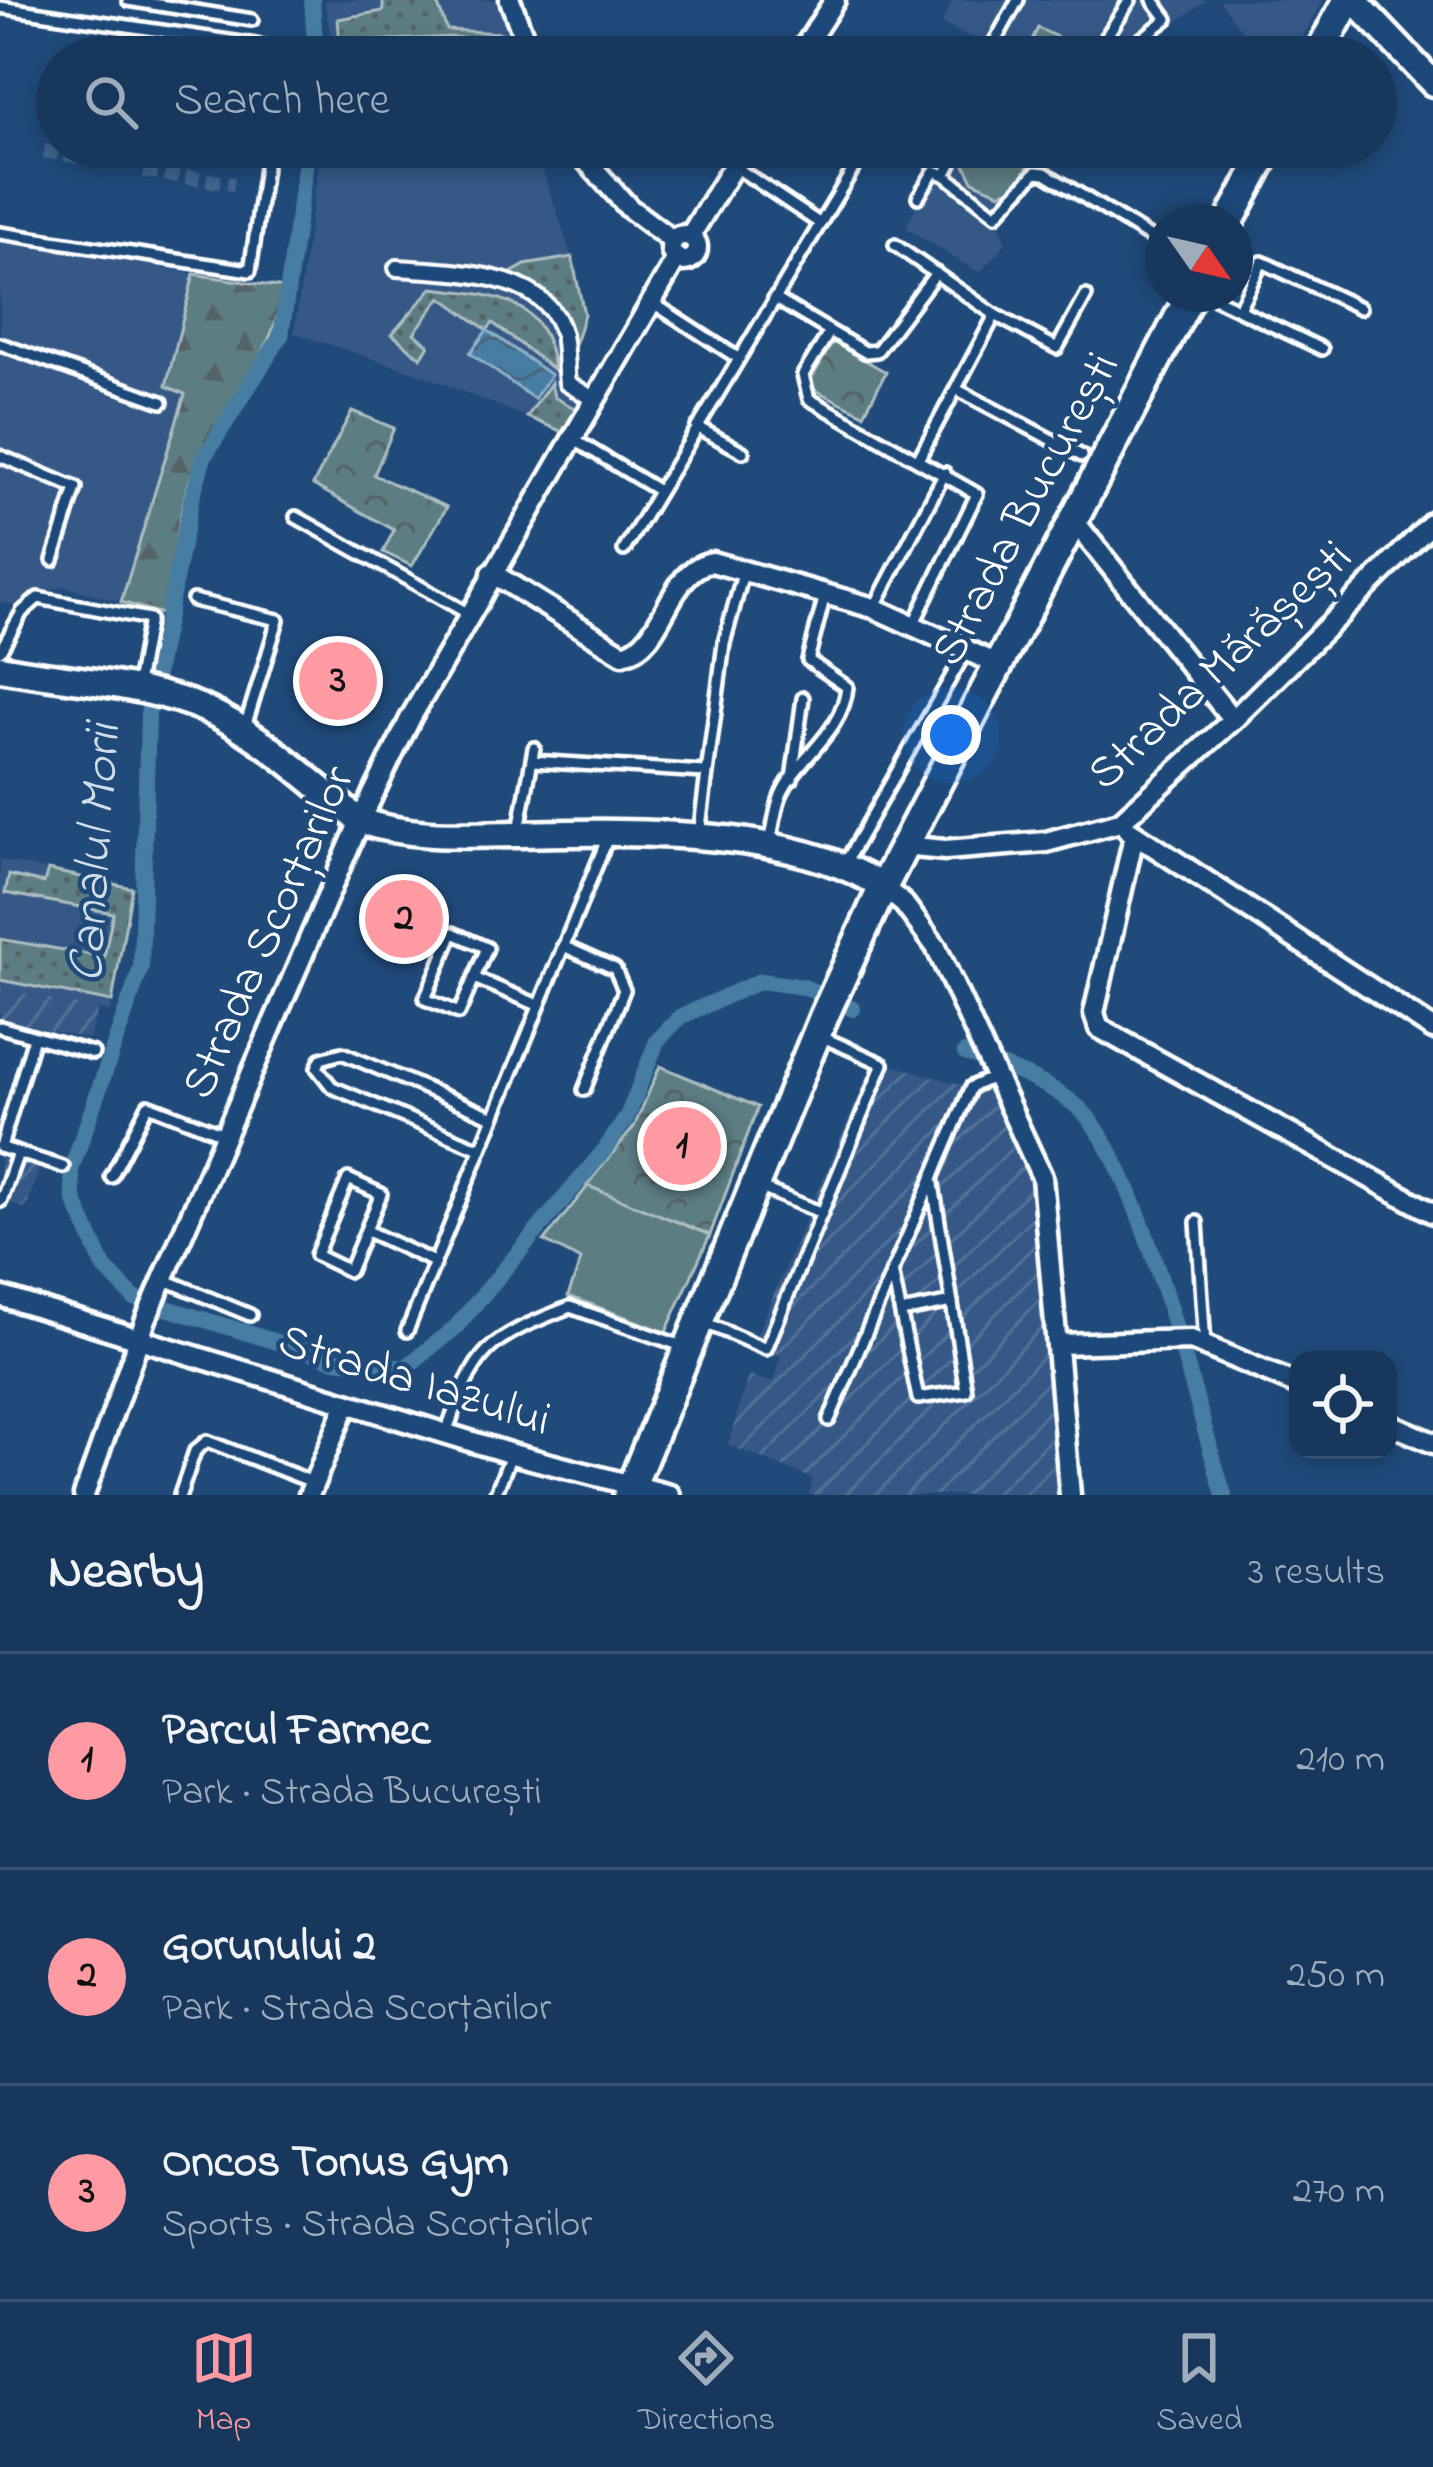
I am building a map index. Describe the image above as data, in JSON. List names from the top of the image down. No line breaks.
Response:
{"streets":{"main road":["Strada București"],"street":["Strada Mărășești","Strada Scorțarilor","Strada Iazului"]},"crossings":[["Strada București","Strada Mărășești"],["Strada București","Strada Iazului"],["Strada Scorțarilor","Strada Iazului"]],"water":["Canalul Morii"],"north":"bottom right","page":{"search":"Search here","pins":["3","2","1"],"heading":["Nearby","3 results"],"list":[{"mark":"1","name":"Parcul Farmec","note":"Park · Strada București","value":"210 m"},{"mark":"2","name":"Gorunului 2","note":"Park · Strada Scorțarilor","value":"250 m"},{"mark":"3","name":"Oncos Tonus Gym","note":"Sports · Strada Scorțarilor","value":"270 m"}],"nav":["Map","Directions","Saved"]}}
